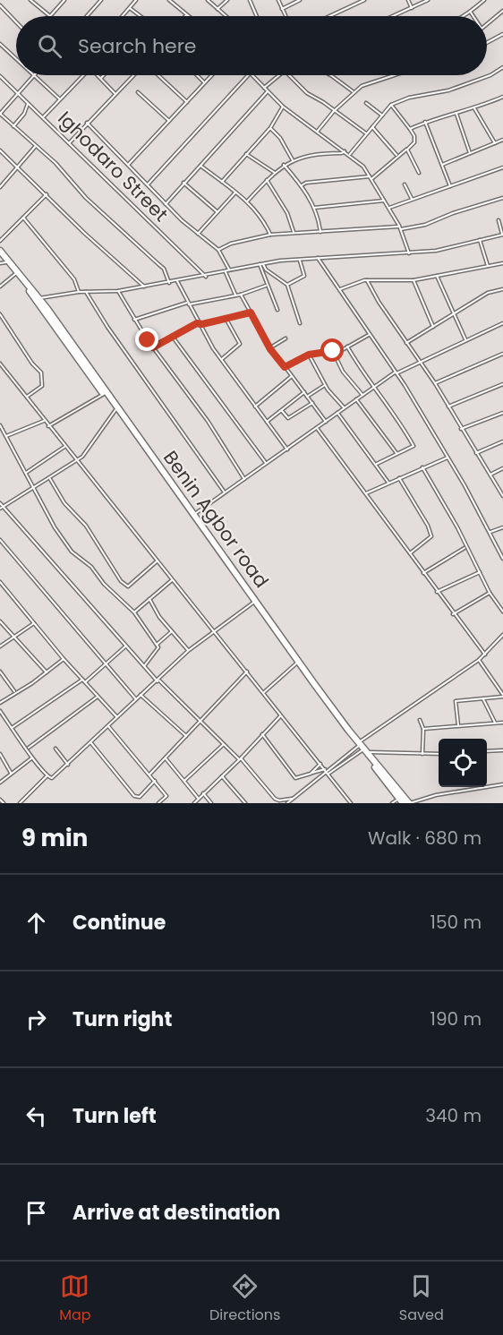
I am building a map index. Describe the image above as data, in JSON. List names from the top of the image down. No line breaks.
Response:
{"streets":{"highway":["Benin Agbor road"],"street":["Ighodaro Street"]},"page":{"search":"Search here","heading":["9 min","Walk · 680 m"],"list":[["Continue","150 m"],["Turn right","190 m"],["Turn left","340 m"],"Arrive at destination"],"nav":["Map","Directions","Saved"]}}
